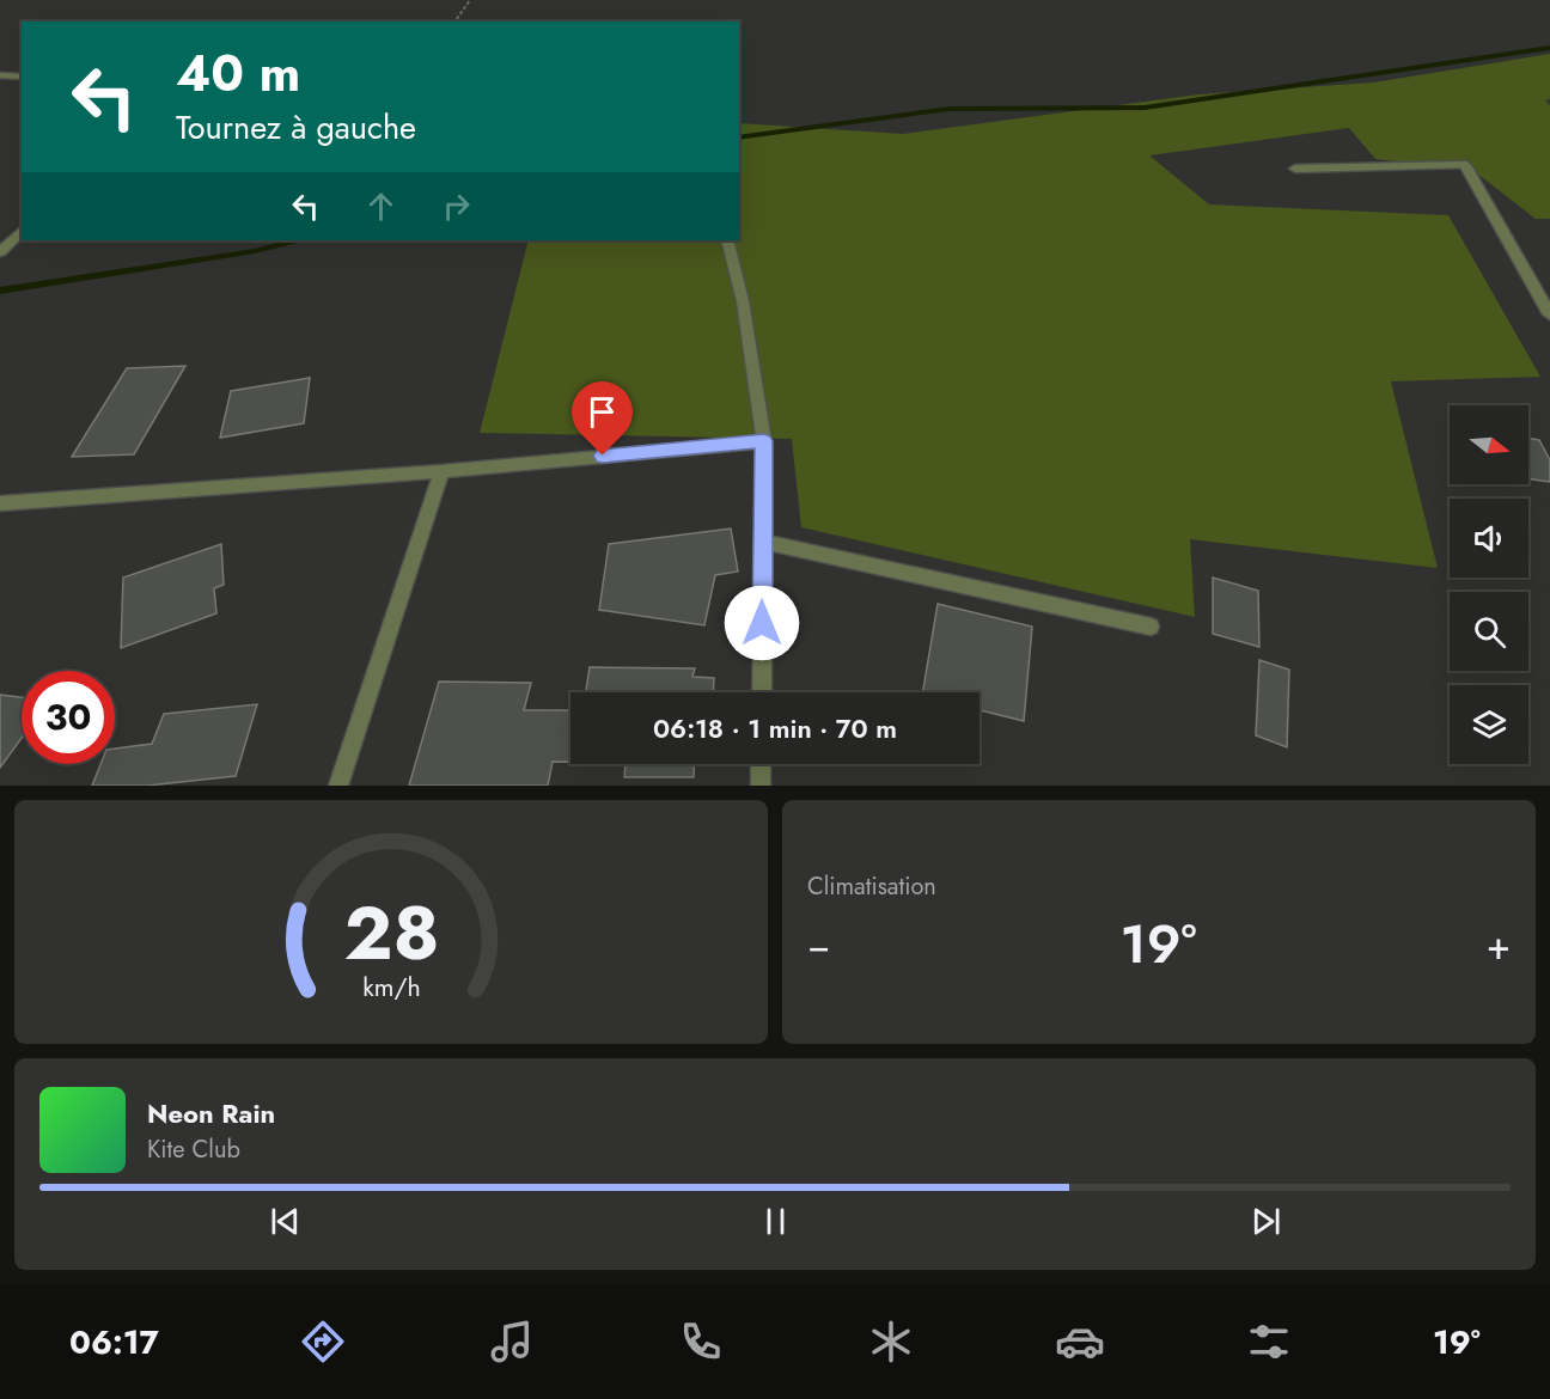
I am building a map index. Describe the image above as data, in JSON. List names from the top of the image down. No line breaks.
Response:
{"north":"right","page":{"turn":["40 m","Tournez à gauche"],"limit":"30","trip":"06:18 · 1 min · 70 m","tile":"Climatisation","heat":["−","19°","+"],"song":["Neon Rain","Kite Club"],"tabs":["06:17","19°"],"gauge":["28","km/h"]}}
